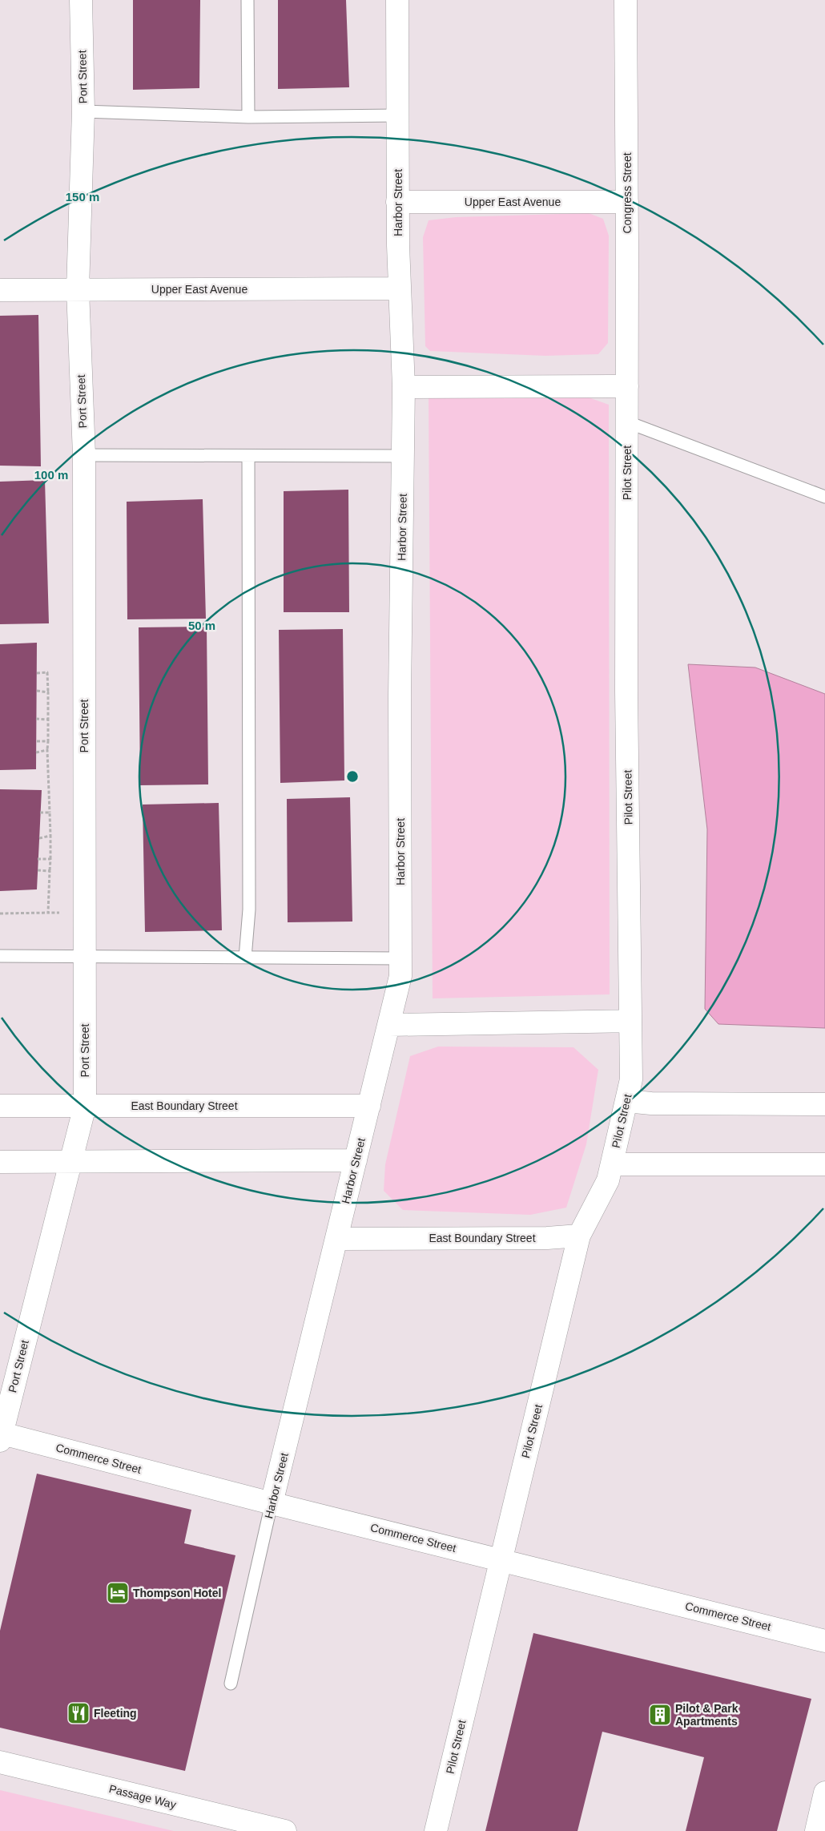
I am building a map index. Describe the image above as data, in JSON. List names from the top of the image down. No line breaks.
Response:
{"streets":{"street":["Port Street","Congress Street","Upper East Avenue","Harbor Street","Pilot Street","East Boundary Street","Commerce Street","Passage Way"]},"crossings":[["Port Street","Upper East Avenue"],["Port Street","East Boundary Street"],["Port Street","Commerce Street"],["Congress Street","Upper East Avenue"],["Congress Street","Pilot Street"],["Upper East Avenue","Harbor Street"],["Harbor Street","East Boundary Street"],["Harbor Street","Commerce Street"],["Pilot Street","East Boundary Street"],["Pilot Street","Commerce Street"]],"places":{"hotel":["Thompson Hotel"],"restaurant":["Fleeting"],"building":["Pilot & Park Apartments"]},"rings":["150 m","100 m","50 m"]}
